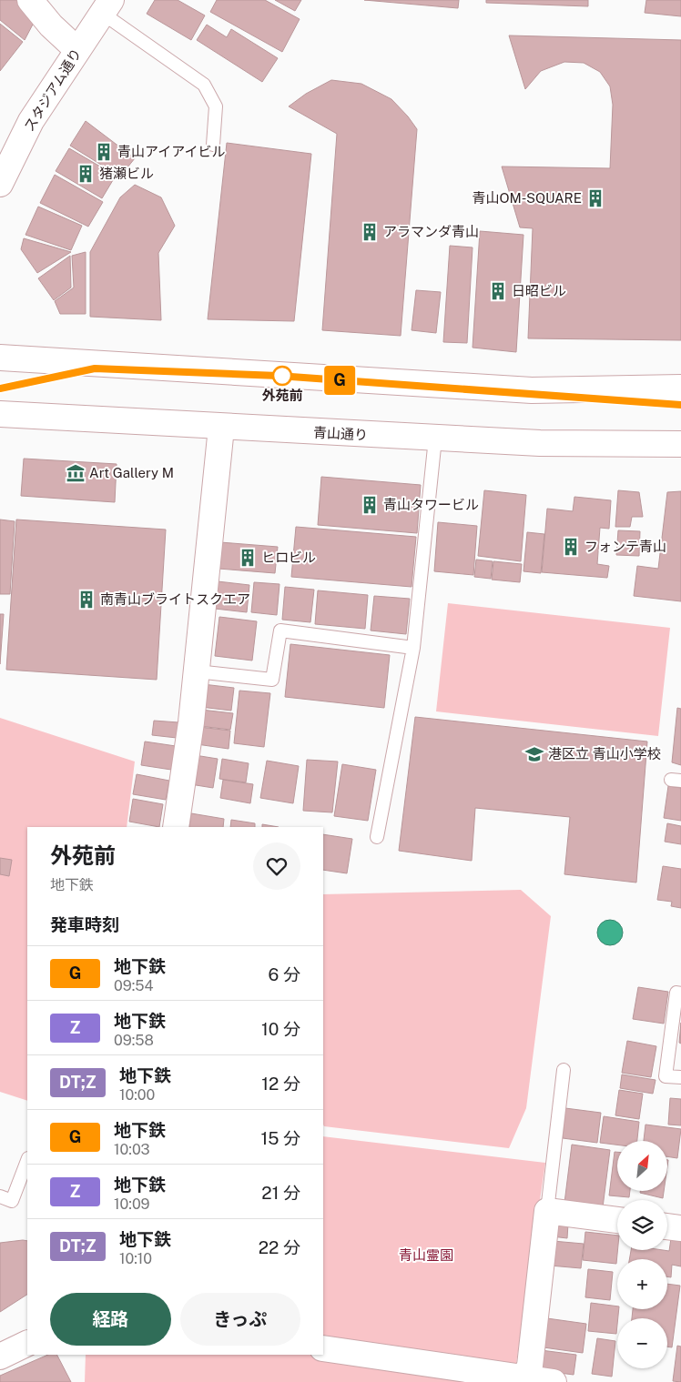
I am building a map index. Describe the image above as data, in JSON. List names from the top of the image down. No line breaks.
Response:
{"streets":{"main road":["スタジアム通り","青山通り"]},"parks":["青山霊園"],"places":{"building":["青山アイアイビル","猪瀬ビル","青山OM-SQUARE","アラマンダ青山","日昭ビル","青山タワービル","フォンテ青山","ヒロビル","南青山ブライトスクエア"],"other":["外苑前"],"museum":["Art Gallery M"],"school or university":["港区立 青山小学校"]},"lines":["metro line G"],"north":"top right","page":{"on_map":"G","heading":[["外苑前","地下鉄"],"発車時刻"],"list":[{"mark":"G","name":"地下鉄","note":"09:54","value":"6 分"},{"mark":"Z","name":"地下鉄","note":"09:58","value":"10 分"},{"mark":"DT;Z","name":"地下鉄","note":"10:00","value":"12 分"},{"mark":"G","name":"地下鉄","note":"10:03","value":"15 分"},{"mark":"Z","name":"地下鉄","note":"10:09","value":"21 分"},{"mark":"DT;Z","name":"地下鉄","note":"10:10","value":"22 分"}],"map_buttons":["+","−"],"buttons":["経路","きっぷ"]}}
